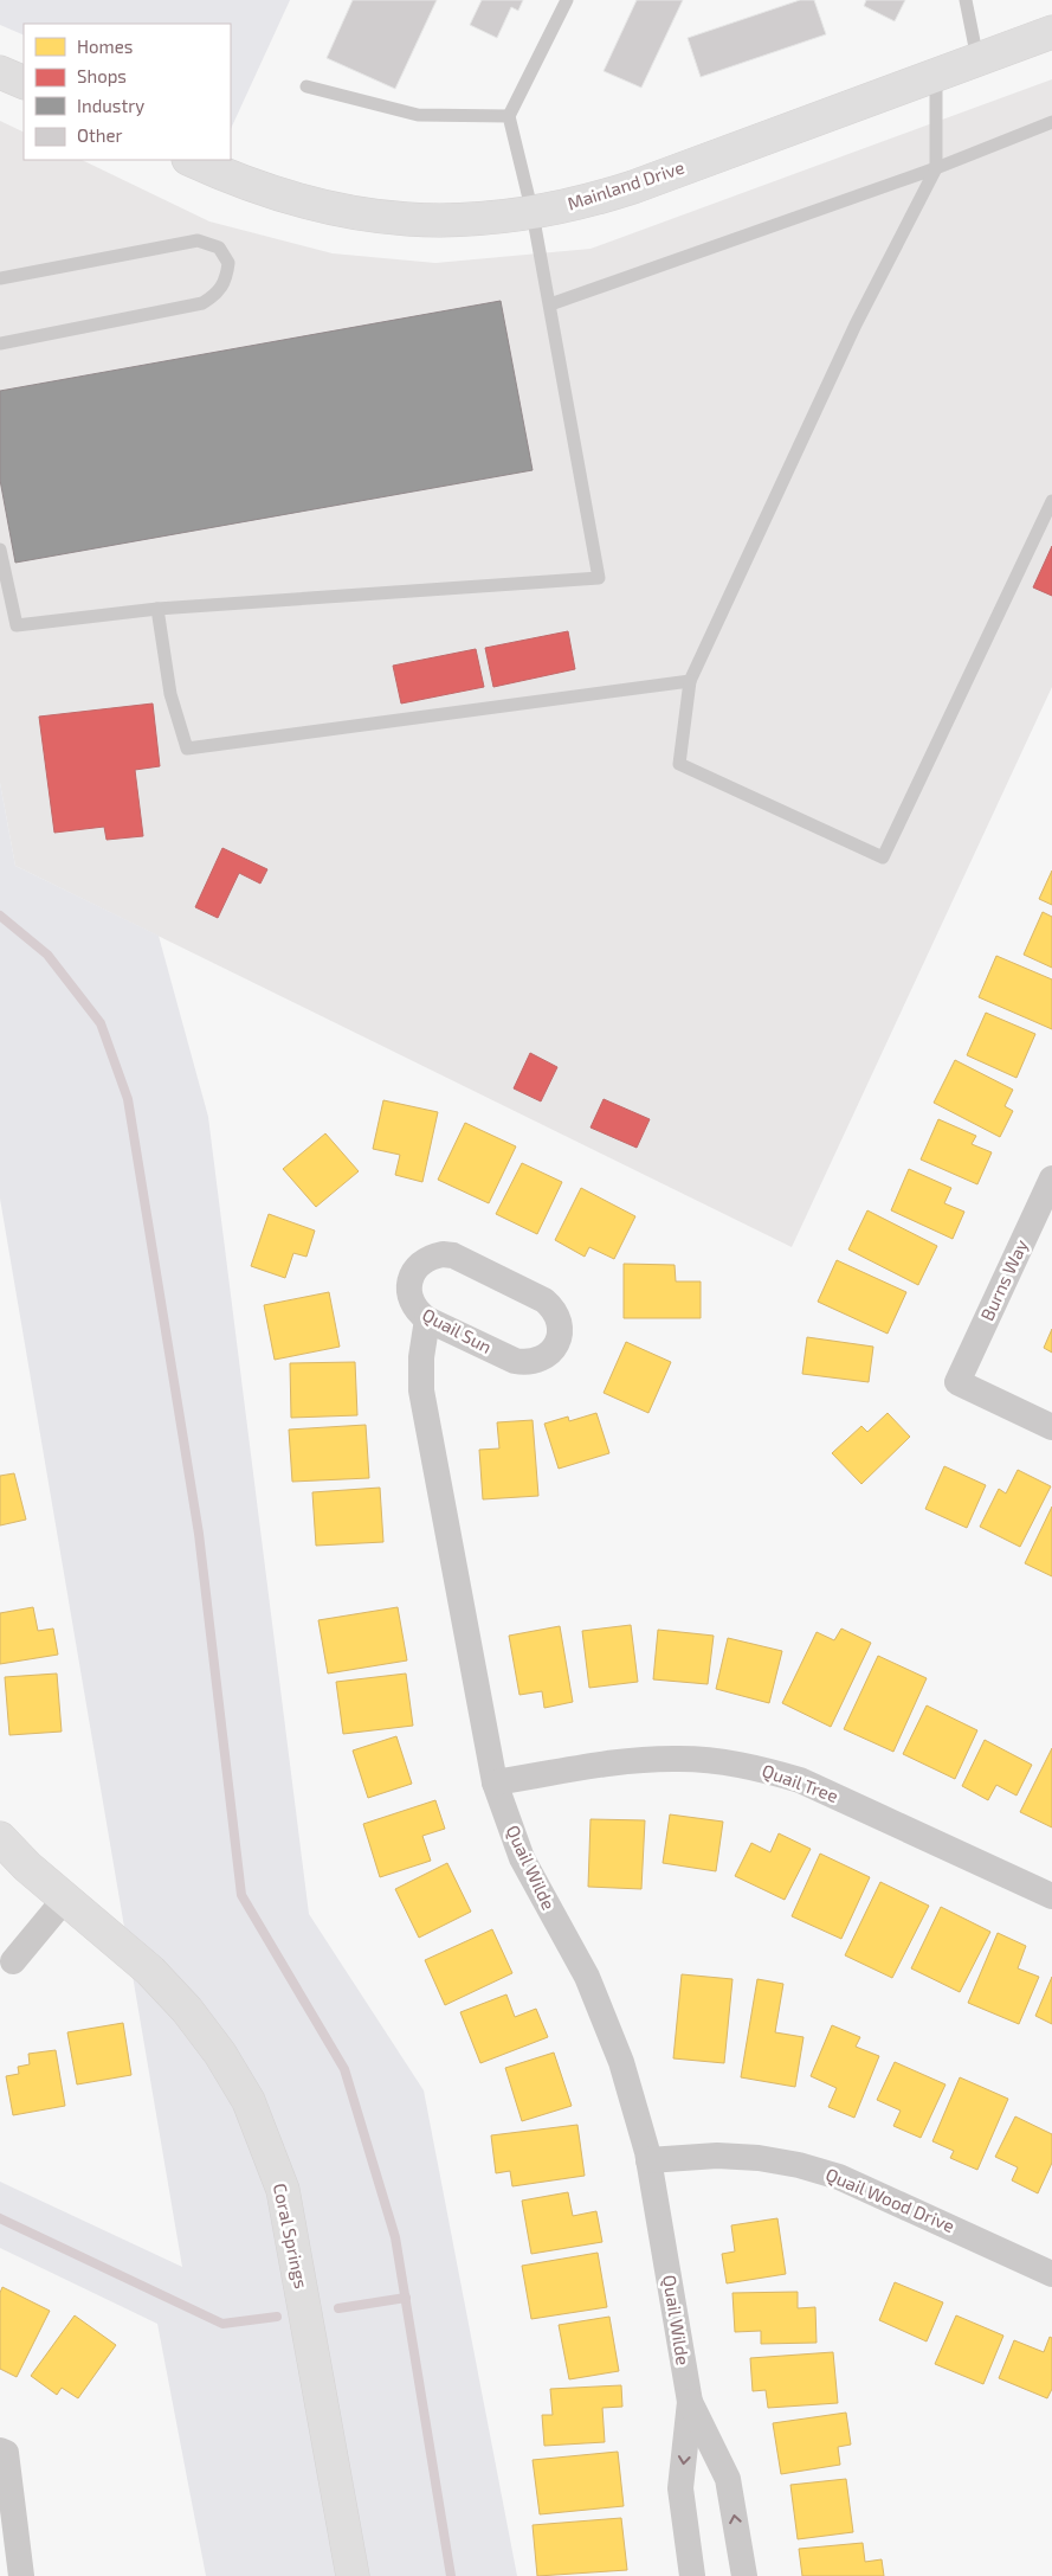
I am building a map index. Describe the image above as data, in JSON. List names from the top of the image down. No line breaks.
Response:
{"streets":{"main road":["Mainland Drive","Coral Springs"],"street":["Burns Way","Quail Sun","Quail Tree","Quail Wilde","Quail Wood Drive"]},"crossings":[["Quail Sun","Quail Wilde"],["Quail Tree","Quail Wilde"],["Quail Wilde","Quail Wood Drive"]],"legend":["Homes","Shops","Industry","Other"]}
